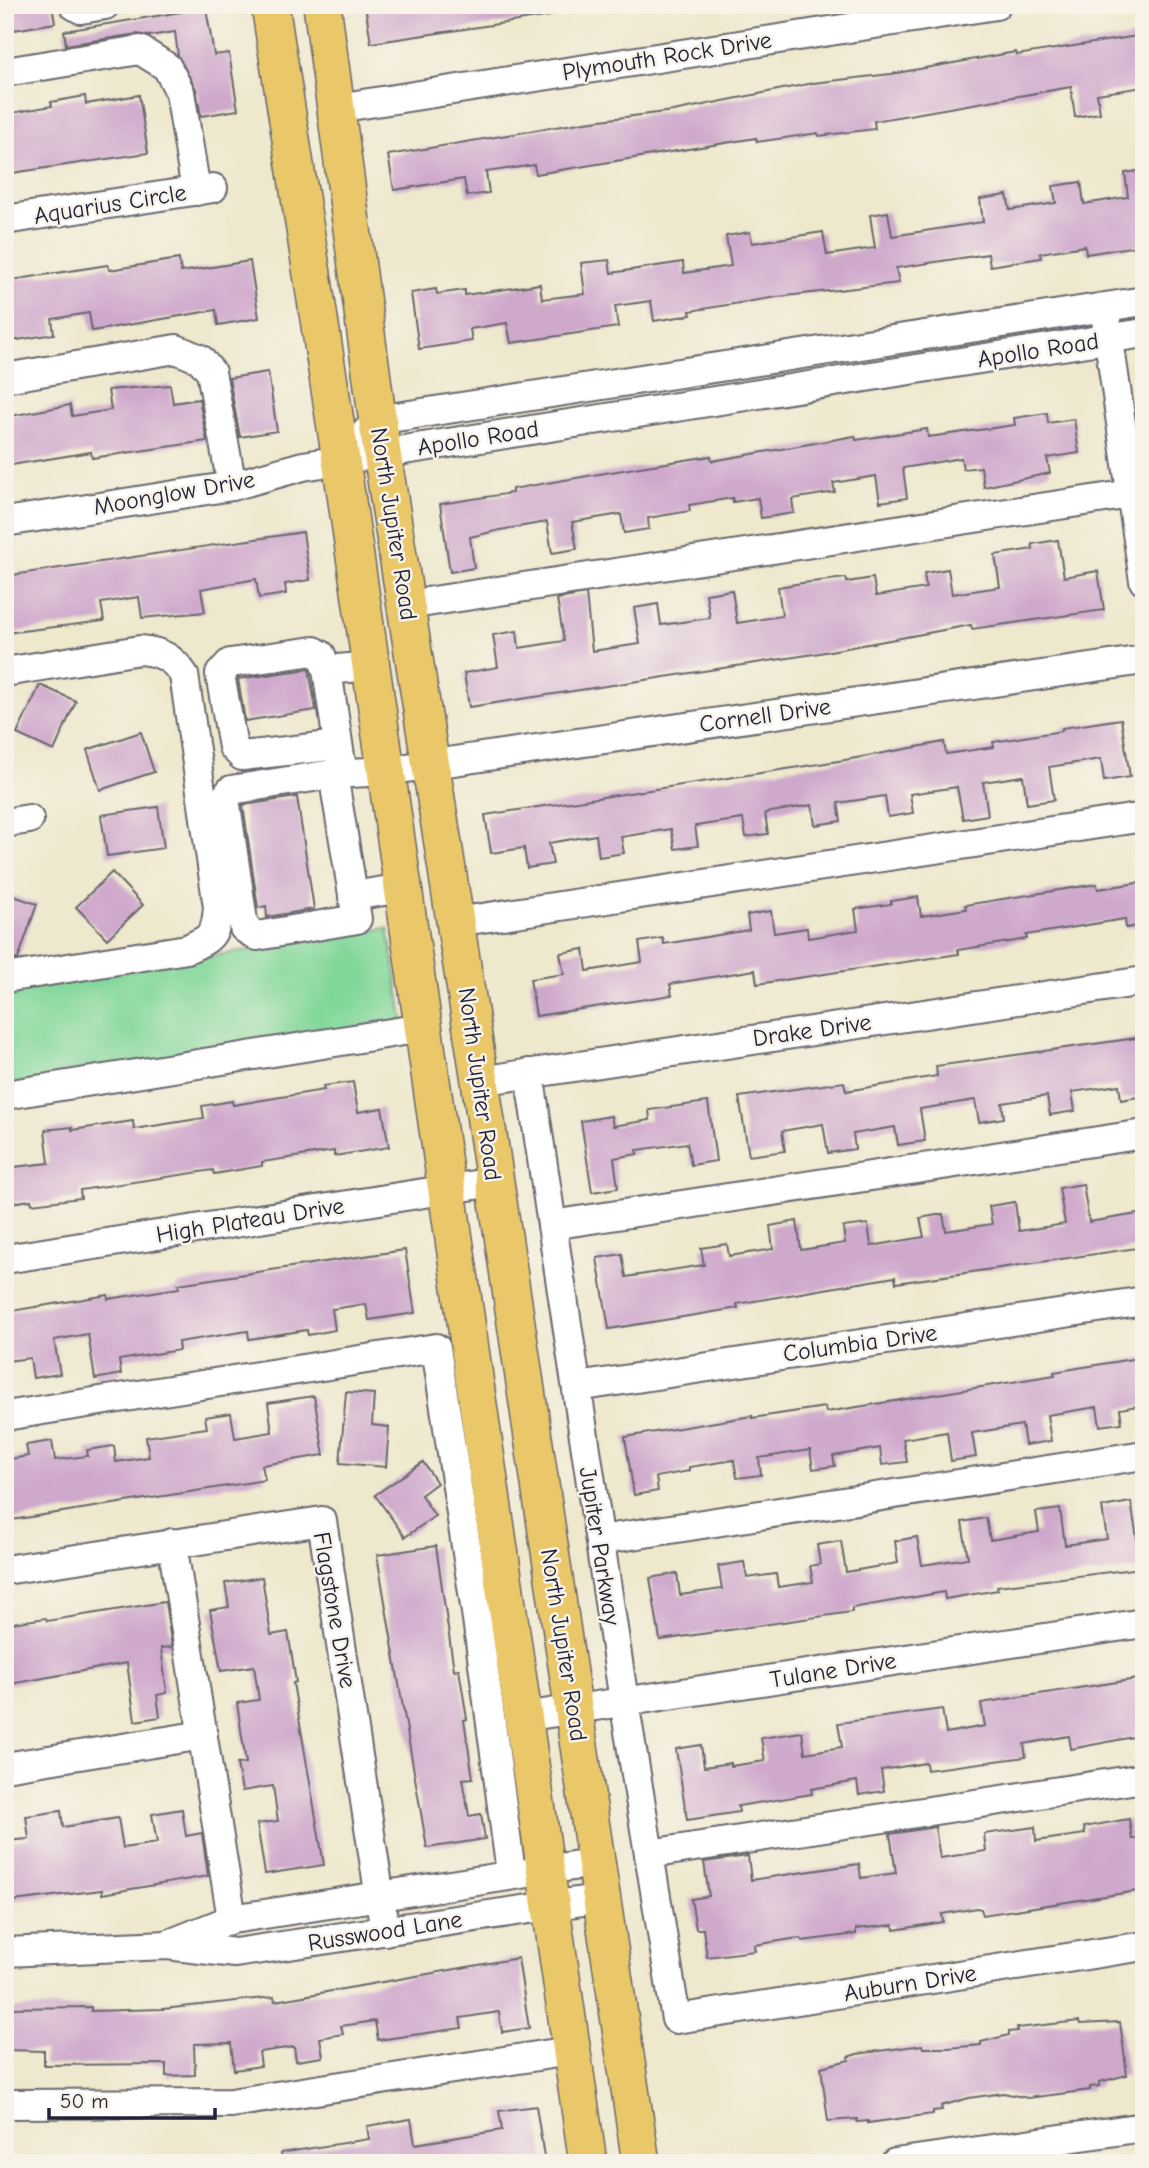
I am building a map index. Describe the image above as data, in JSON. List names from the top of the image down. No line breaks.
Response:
{"streets":{"main road":["North Jupiter Road"],"street":["Plymouth Rock Drive","Aquarius Circle","Apollo Road","Moonglow Drive","Cornell Drive","Drake Drive","High Plateau Drive","Columbia Drive","Jupiter Parkway","Flagstone Drive","Tulane Drive","Russwood Lane","Auburn Drive"]},"crossings":[["Plymouth Rock Drive","North Jupiter Road"],["Apollo Road","North Jupiter Road"],["Moonglow Drive","North Jupiter Road"],["North Jupiter Road","Cornell Drive"],["North Jupiter Road","Drake Drive"],["North Jupiter Road","High Plateau Drive"],["North Jupiter Road","Tulane Drive"],["North Jupiter Road","Russwood Lane"],["Drake Drive","Jupiter Parkway"],["Columbia Drive","Jupiter Parkway"],["Jupiter Parkway","Tulane Drive"],["Jupiter Parkway","Auburn Drive"],["Flagstone Drive","Russwood Lane"]],"scale_bar":"50 m"}
